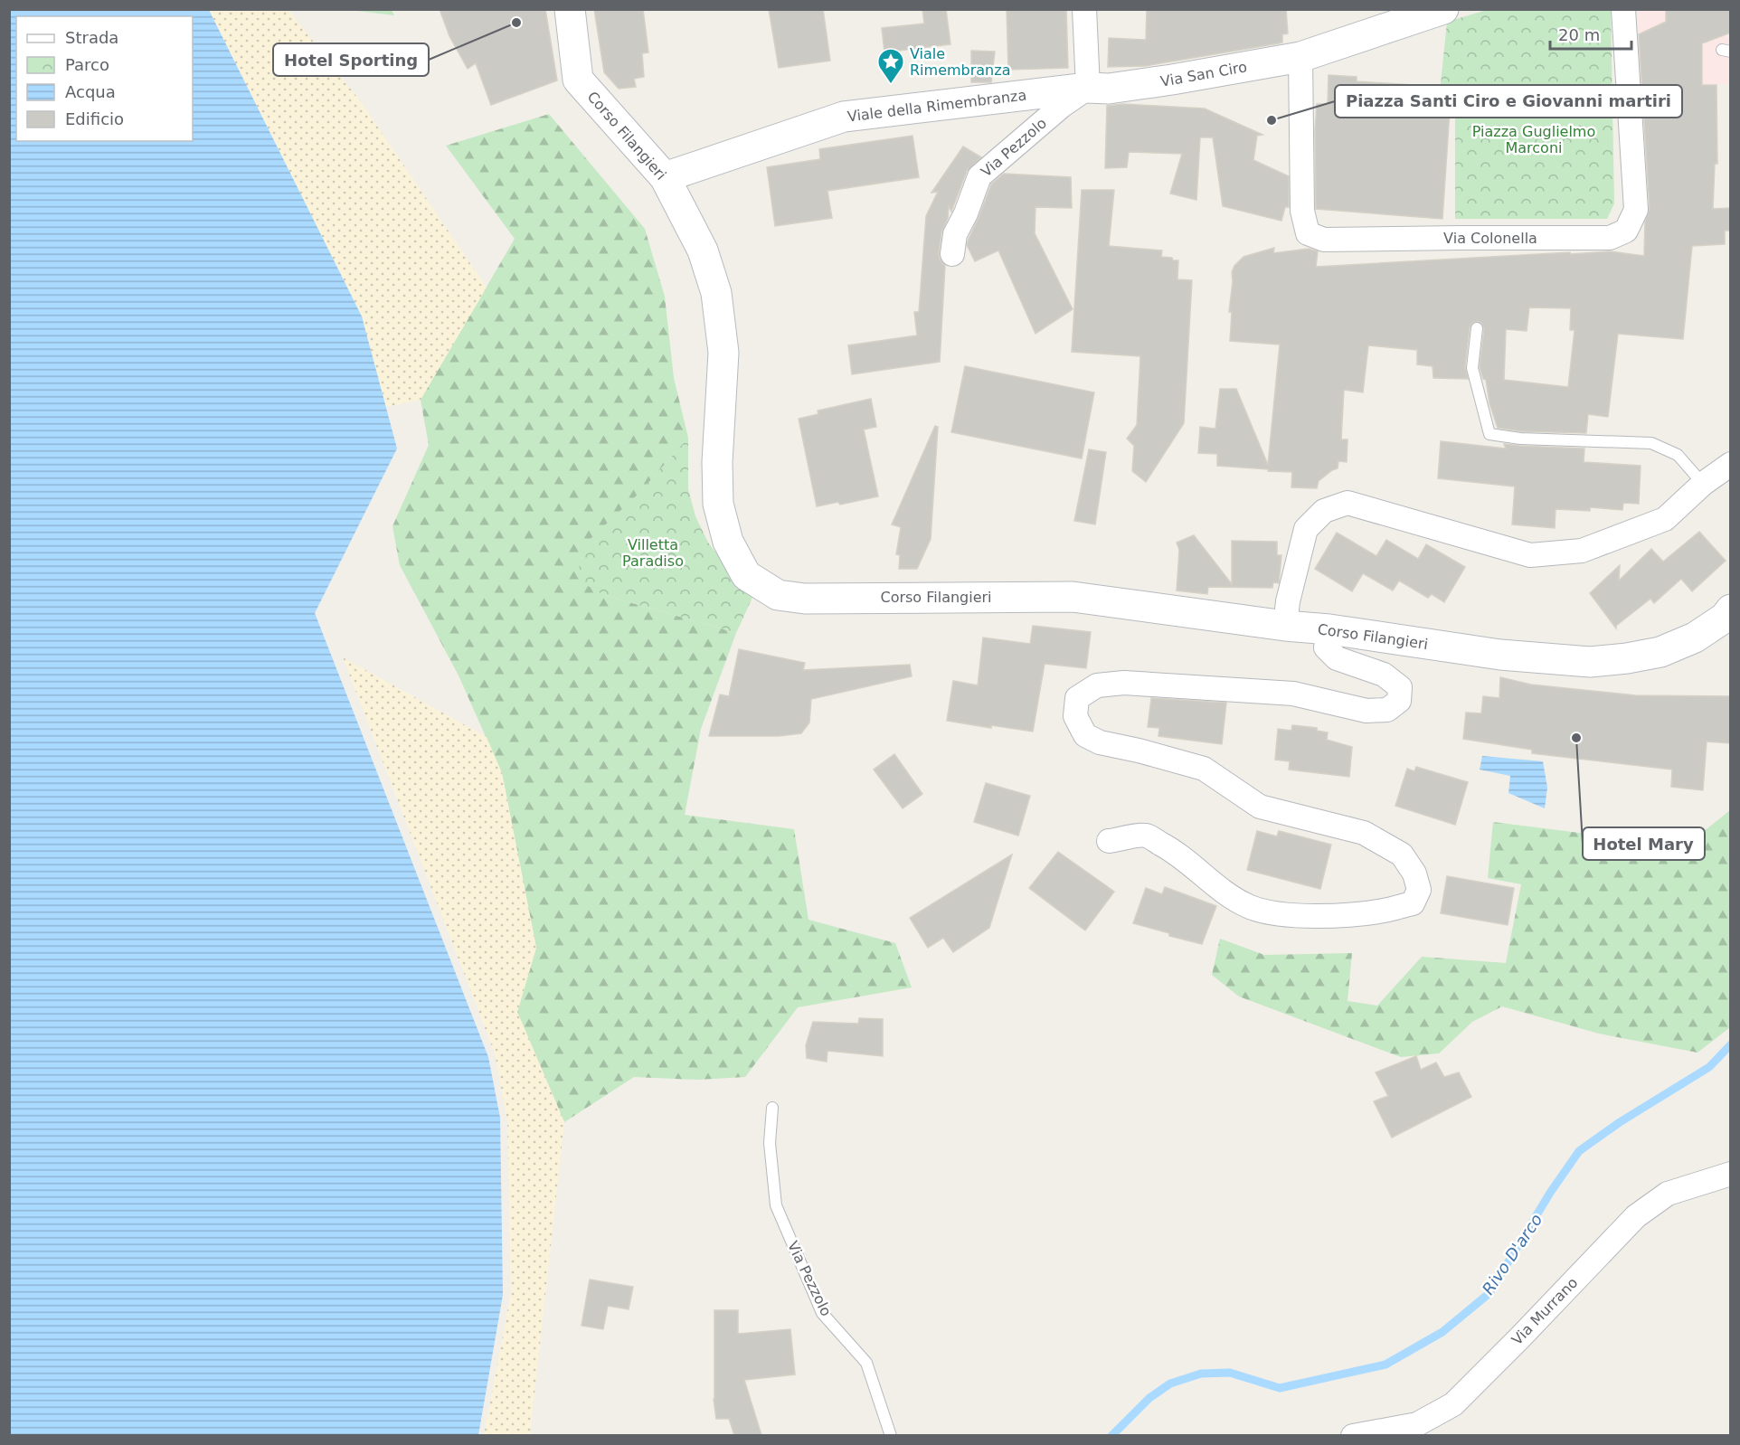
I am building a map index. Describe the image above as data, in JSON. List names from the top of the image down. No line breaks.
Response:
{"streets":{"street":["Via San Ciro","Viale della Rimembranza","Corso Filangieri","Via Pezzolo","Via Colonella","Via Murrano"]},"crossings":[["Via San Ciro","Viale della Rimembranza"],["Via San Ciro","Via Pezzolo"],["Via San Ciro","Via Colonella"],["Viale della Rimembranza","Corso Filangieri"],["Viale della Rimembranza","Via Pezzolo"]],"water":["Rivo D'arco"],"parks":["Piazza Guglielmo Marconi","Villetta Paradiso"],"places":{"other":["Hotel Sporting","Piazza Santi Ciro e Giovanni martiri","Hotel Mary"],"place":["Viale Rimembranza"]},"legend":["Strada","Parco","Acqua","Edificio"],"scale_bar":"20 m"}
